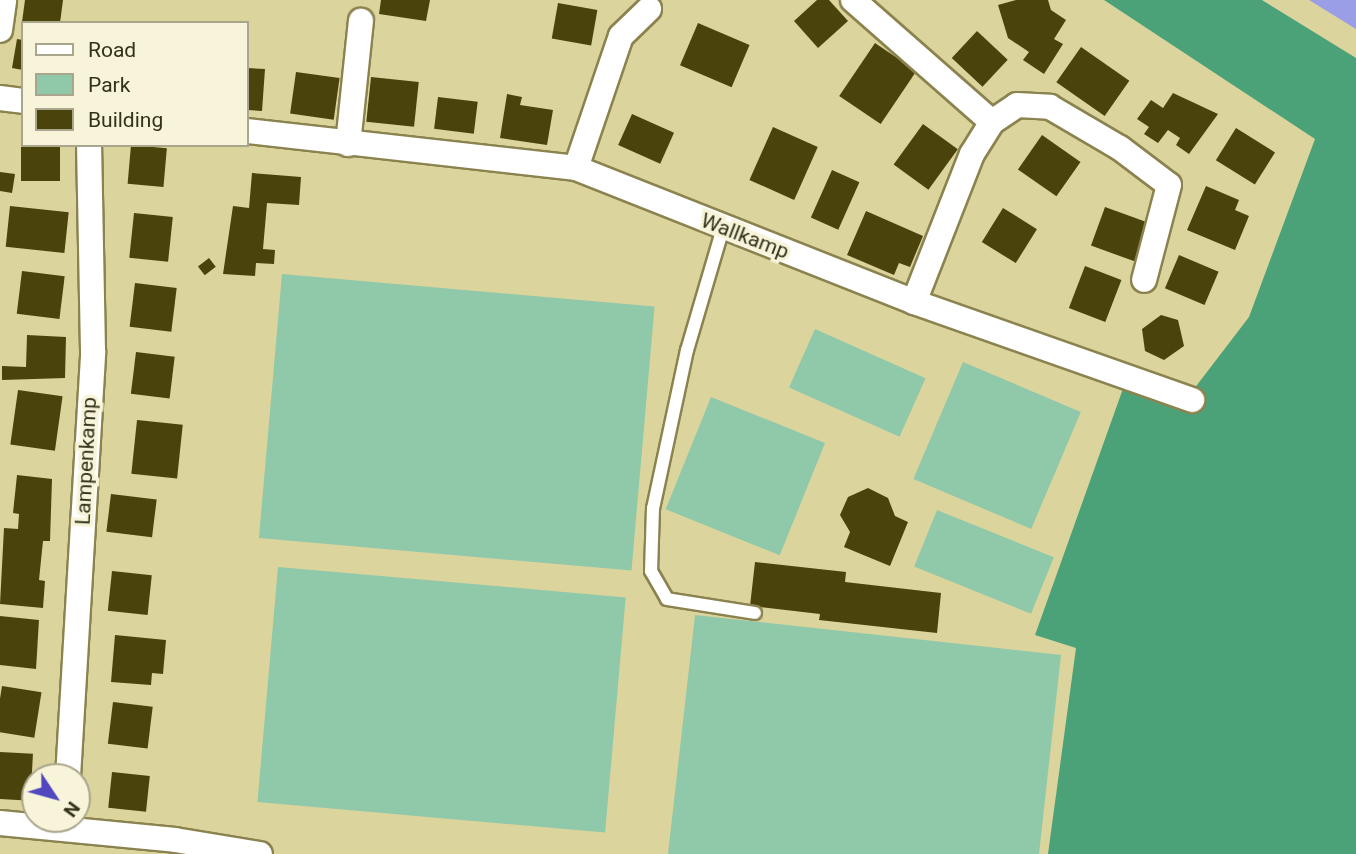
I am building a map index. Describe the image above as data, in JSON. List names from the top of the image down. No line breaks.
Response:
{"streets":{"street":["Wallkamp","Lampenkamp"]},"legend":["Road","Park","Building"],"north":"bottom right"}
